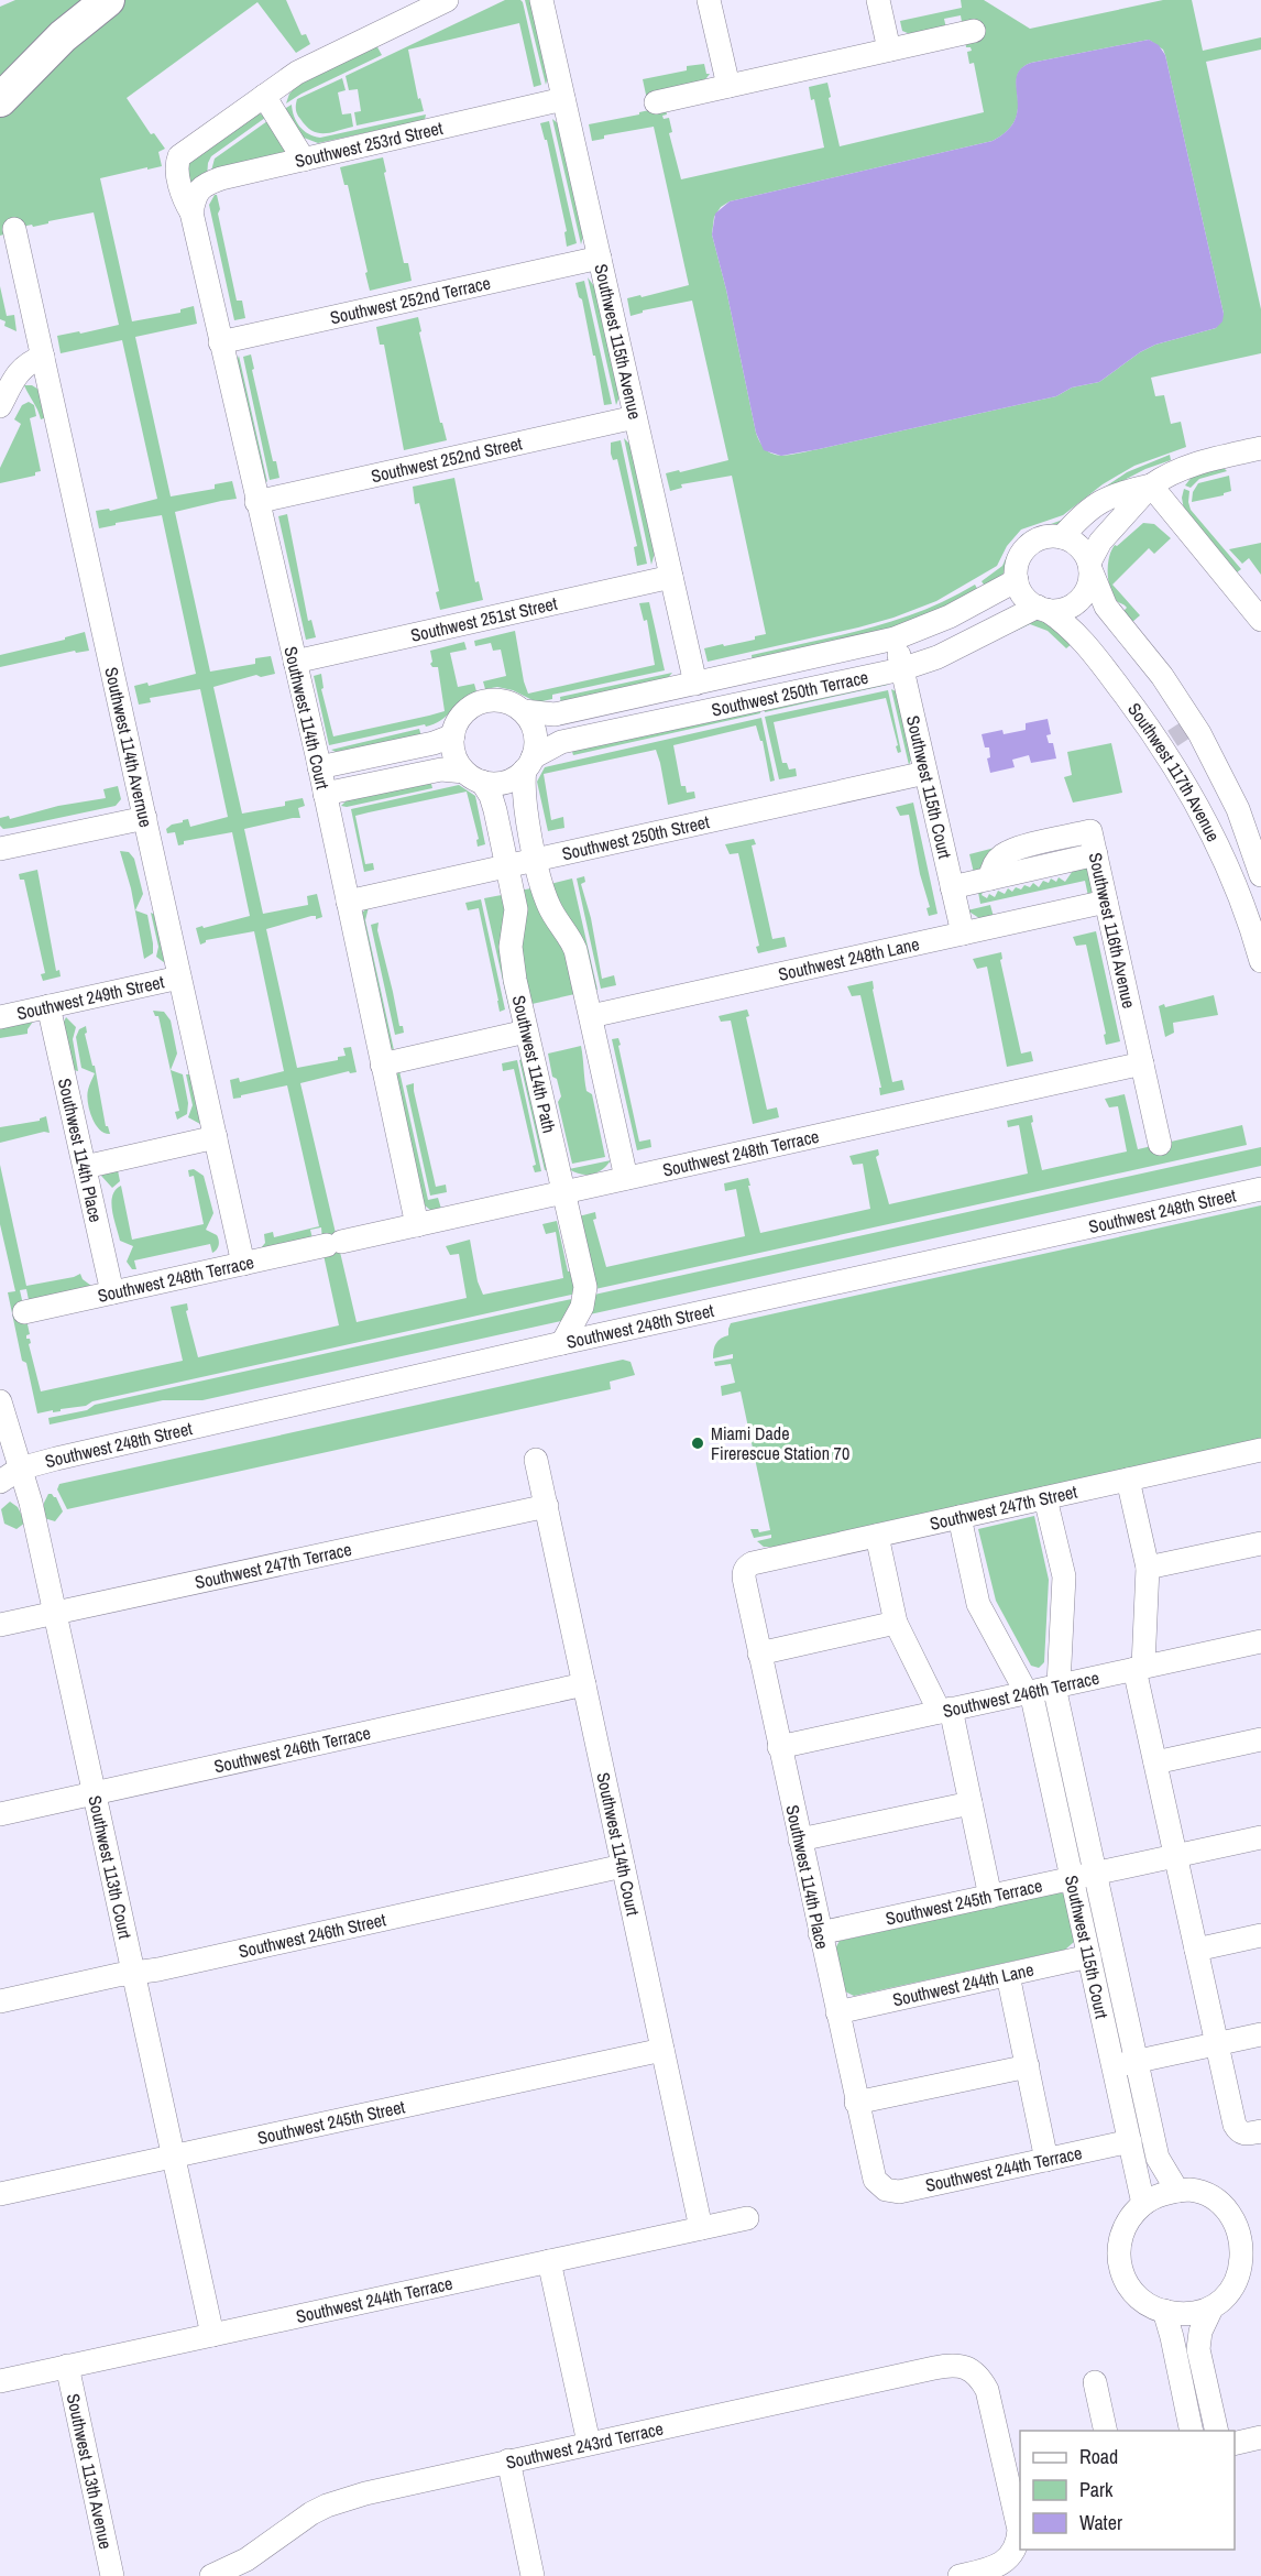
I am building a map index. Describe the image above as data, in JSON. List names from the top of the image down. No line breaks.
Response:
{"streets":{"street":["Southwest 253rd Street","Southwest 252nd Terrace","Southwest 115th Avenue","Southwest 252nd Street","Southwest 251st Street","Southwest 250th Terrace","Southwest 114th Court","Southwest 114th Avernue","Southwest 117th Avenue","Southwest 115th Court","Southwest 250th Street","Southwest 116th Avenue","Southwest 248th Lane","Southwest 249th Street","Southwest 114th Path","Southwest 114th Place","Southwest 248th Terrace","Southwest 248th Street","Southwest 247th Street","Southwest 247th Terrace","Southwest 246th Terrace","Southwest 113th Court","Southwest 245th Terrace","Southwest 246th Street","Southwest 244th Lane","Southwest 245th Street","Southwest 244th Terrace","Southwest 243rd Terrace","Southwest 113th Avenue"]},"crossings":[["Southwest 253rd Street","Southwest 115th Avenue"],["Southwest 253rd Street","Southwest 114th Court"],["Southwest 252nd Terrace","Southwest 115th Avenue"],["Southwest 252nd Terrace","Southwest 114th Court"],["Southwest 115th Avenue","Southwest 252nd Street"],["Southwest 115th Avenue","Southwest 251st Street"],["Southwest 115th Avenue","Southwest 250th Terrace"],["Southwest 252nd Street","Southwest 114th Court"],["Southwest 251st Street","Southwest 114th Court"],["Southwest 250th Terrace","Southwest 117th Avenue"],["Southwest 250th Terrace","Southwest 115th Court"],["Southwest 250th Terrace","Southwest 114th Path"],["Southwest 114th Court","Southwest 250th Street"],["Southwest 114th Court","Southwest 248th Terrace"],["Southwest 114th Court","Southwest 247th Terrace"],["Southwest 114th Court","Southwest 246th Terrace"],["Southwest 114th Court","Southwest 246th Street"],["Southwest 114th Court","Southwest 245th Street"],["Southwest 114th Court","Southwest 244th Terrace"],["Southwest 114th Avernue","Southwest 249th Street"],["Southwest 114th Avernue","Southwest 248th Terrace"],["Southwest 115th Court","Southwest 250th Street"],["Southwest 115th Court","Southwest 116th Avenue"],["Southwest 115th Court","Southwest 248th Lane"],["Southwest 115th Court","Southwest 247th Street"],["Southwest 115th Court","Southwest 246th Terrace"],["Southwest 115th Court","Southwest 245th Terrace"],["Southwest 115th Court","Southwest 244th Lane"],["Southwest 115th Court","Southwest 244th Terrace"],["Southwest 250th Street","Southwest 114th Path"],["Southwest 116th Avenue","Southwest 248th Lane"],["Southwest 116th Avenue","Southwest 248th Terrace"],["Southwest 249th Street","Southwest 114th Place"],["Southwest 114th Path","Southwest 248th Terrace"],["Southwest 114th Path","Southwest 248th Street"],["Southwest 114th Place","Southwest 248th Terrace"],["Southwest 114th Place","Southwest 247th Street"],["Southwest 114th Place","Southwest 246th Terrace"],["Southwest 114th Place","Southwest 245th Terrace"],["Southwest 114th Place","Southwest 244th Lane"],["Southwest 114th Place","Southwest 244th Terrace"],["Southwest 248th Street","Southwest 113th Court"],["Southwest 247th Terrace","Southwest 113th Court"],["Southwest 246th Terrace","Southwest 113th Court"],["Southwest 113th Court","Southwest 246th Street"],["Southwest 113th Court","Southwest 245th Street"],["Southwest 113th Court","Southwest 244th Terrace"],["Southwest 244th Terrace","Southwest 113th Avenue"]],"places":["Miami Dade Firerescue Station 70"],"legend":["Road","Park","Water"]}
